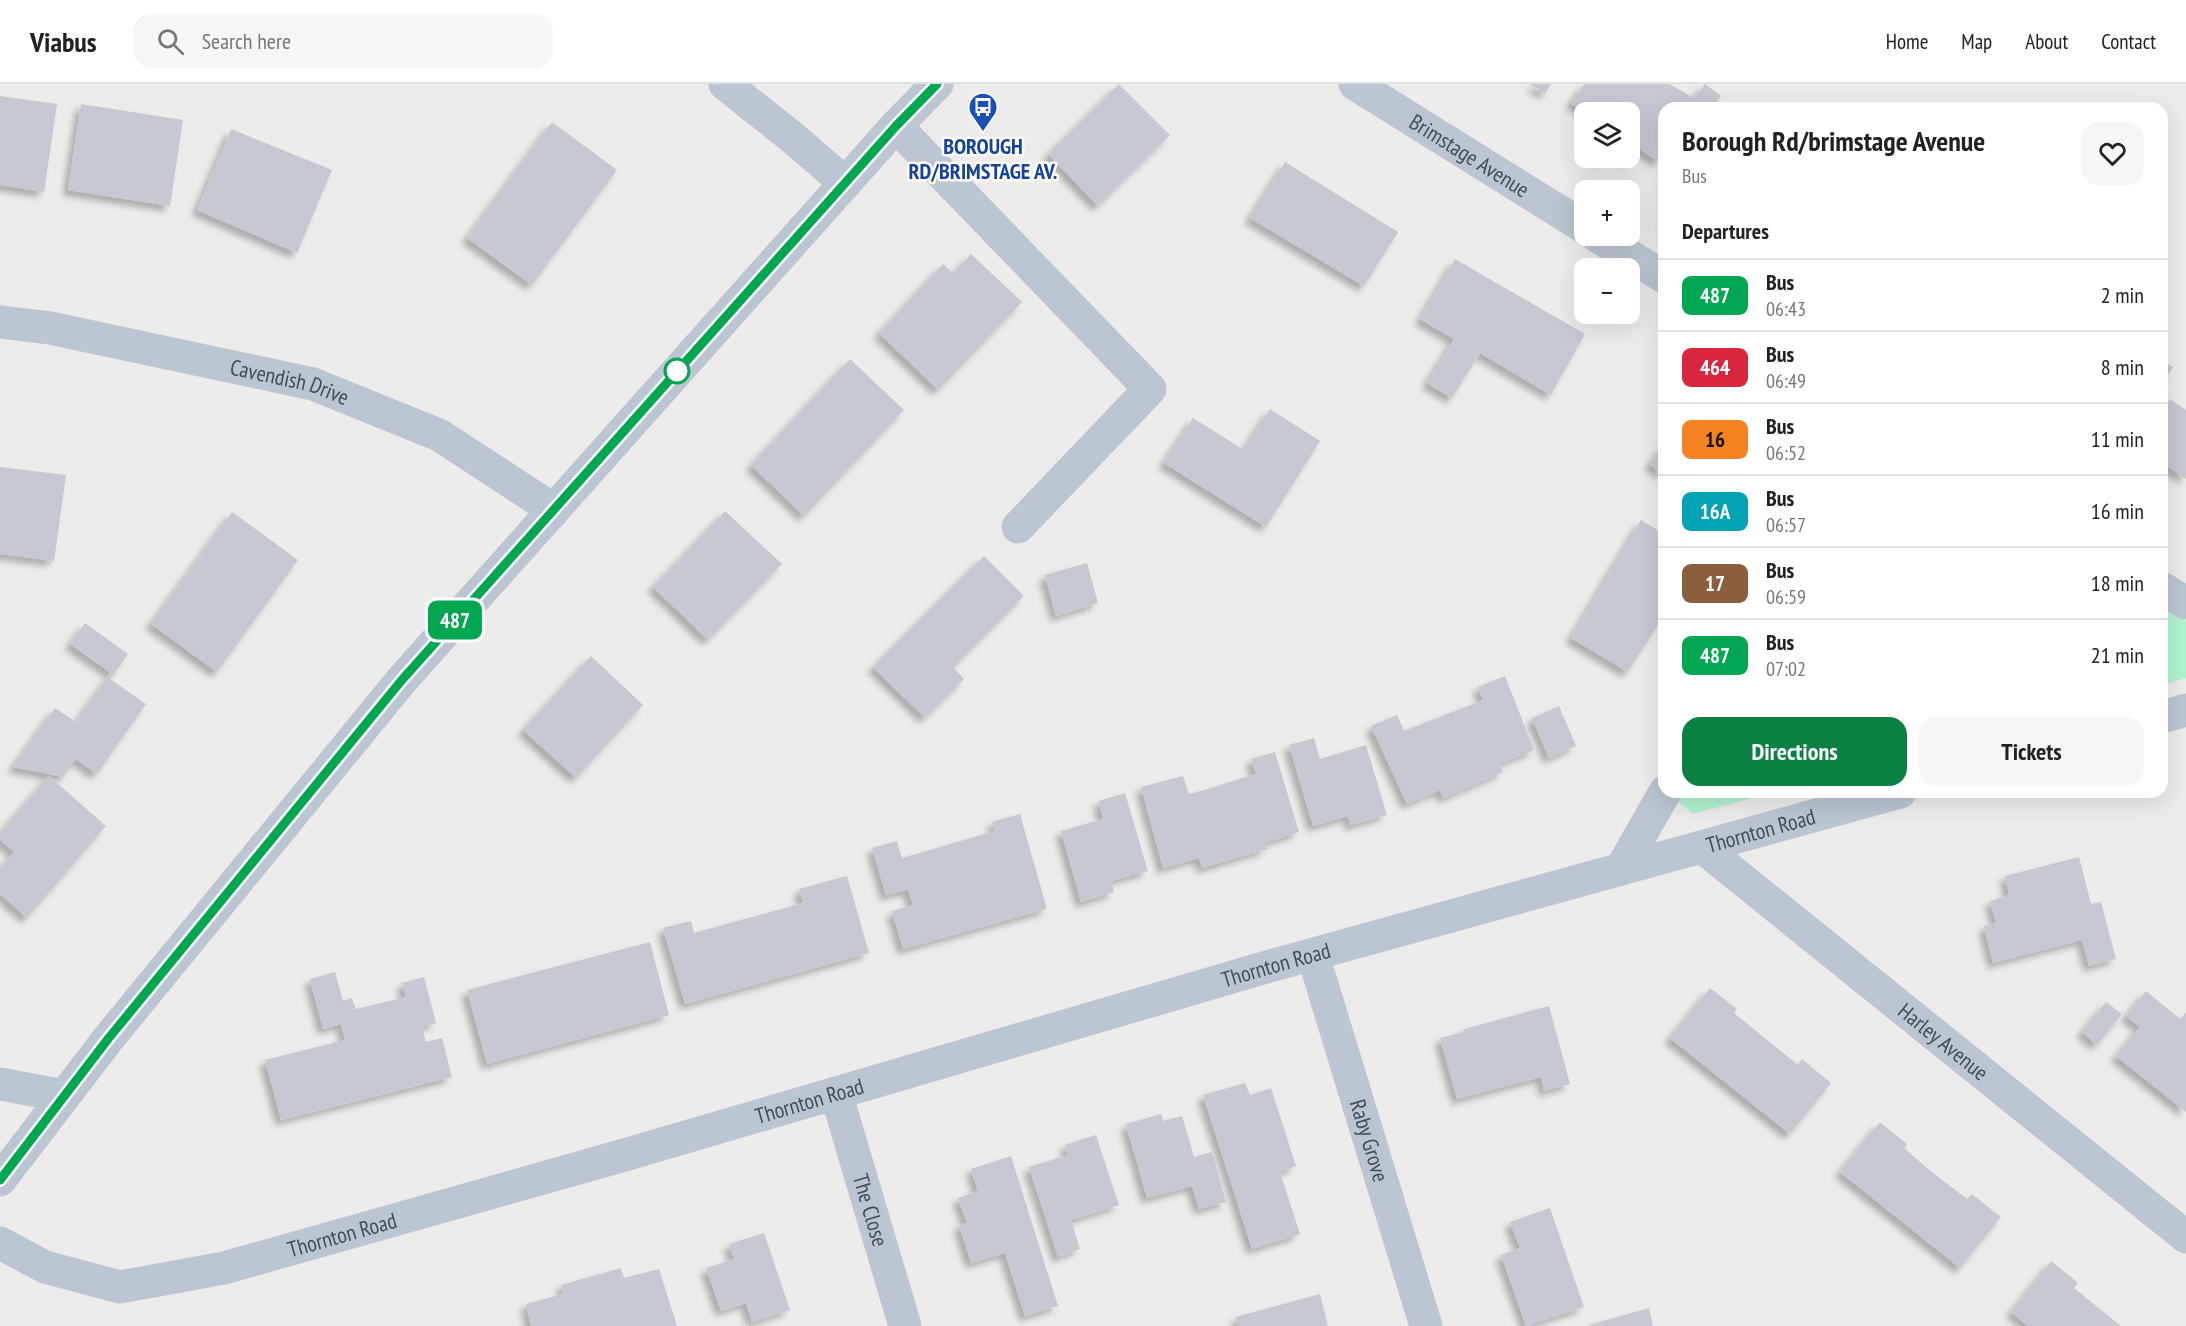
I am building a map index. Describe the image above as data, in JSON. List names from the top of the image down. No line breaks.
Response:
{"streets":{"street":["Brimstage Avenue","Cavendish Drive","Thornton Road","Harley Avenue","Raby Grove","The Close"]},"crossings":[["Thornton Road","Harley Avenue"],["Thornton Road","Raby Grove"],["Thornton Road","The Close"]],"places":{"bus stop":["BOROUGH RD/BRIMSTAGE AV."]},"lines":["bus line 487"],"page":{"header":"Viabus","search":"Search here","nav":["Home","Map","About","Contact"],"on_map":"487","map_buttons":["+","−"],"heading":[["Borough Rd/brimstage Avenue","Bus"],"Departures"],"list":[{"mark":"487","name":"Bus","note":"06:43","value":"2 min"},{"mark":"464","name":"Bus","note":"06:49","value":"8 min"},{"mark":"16","name":"Bus","note":"06:52","value":"11 min"},{"mark":"16A","name":"Bus","note":"06:57","value":"16 min"},{"mark":"17","name":"Bus","note":"06:59","value":"18 min"},{"mark":"487","name":"Bus","note":"07:02","value":"21 min"}],"buttons":["Directions","Tickets"]}}
